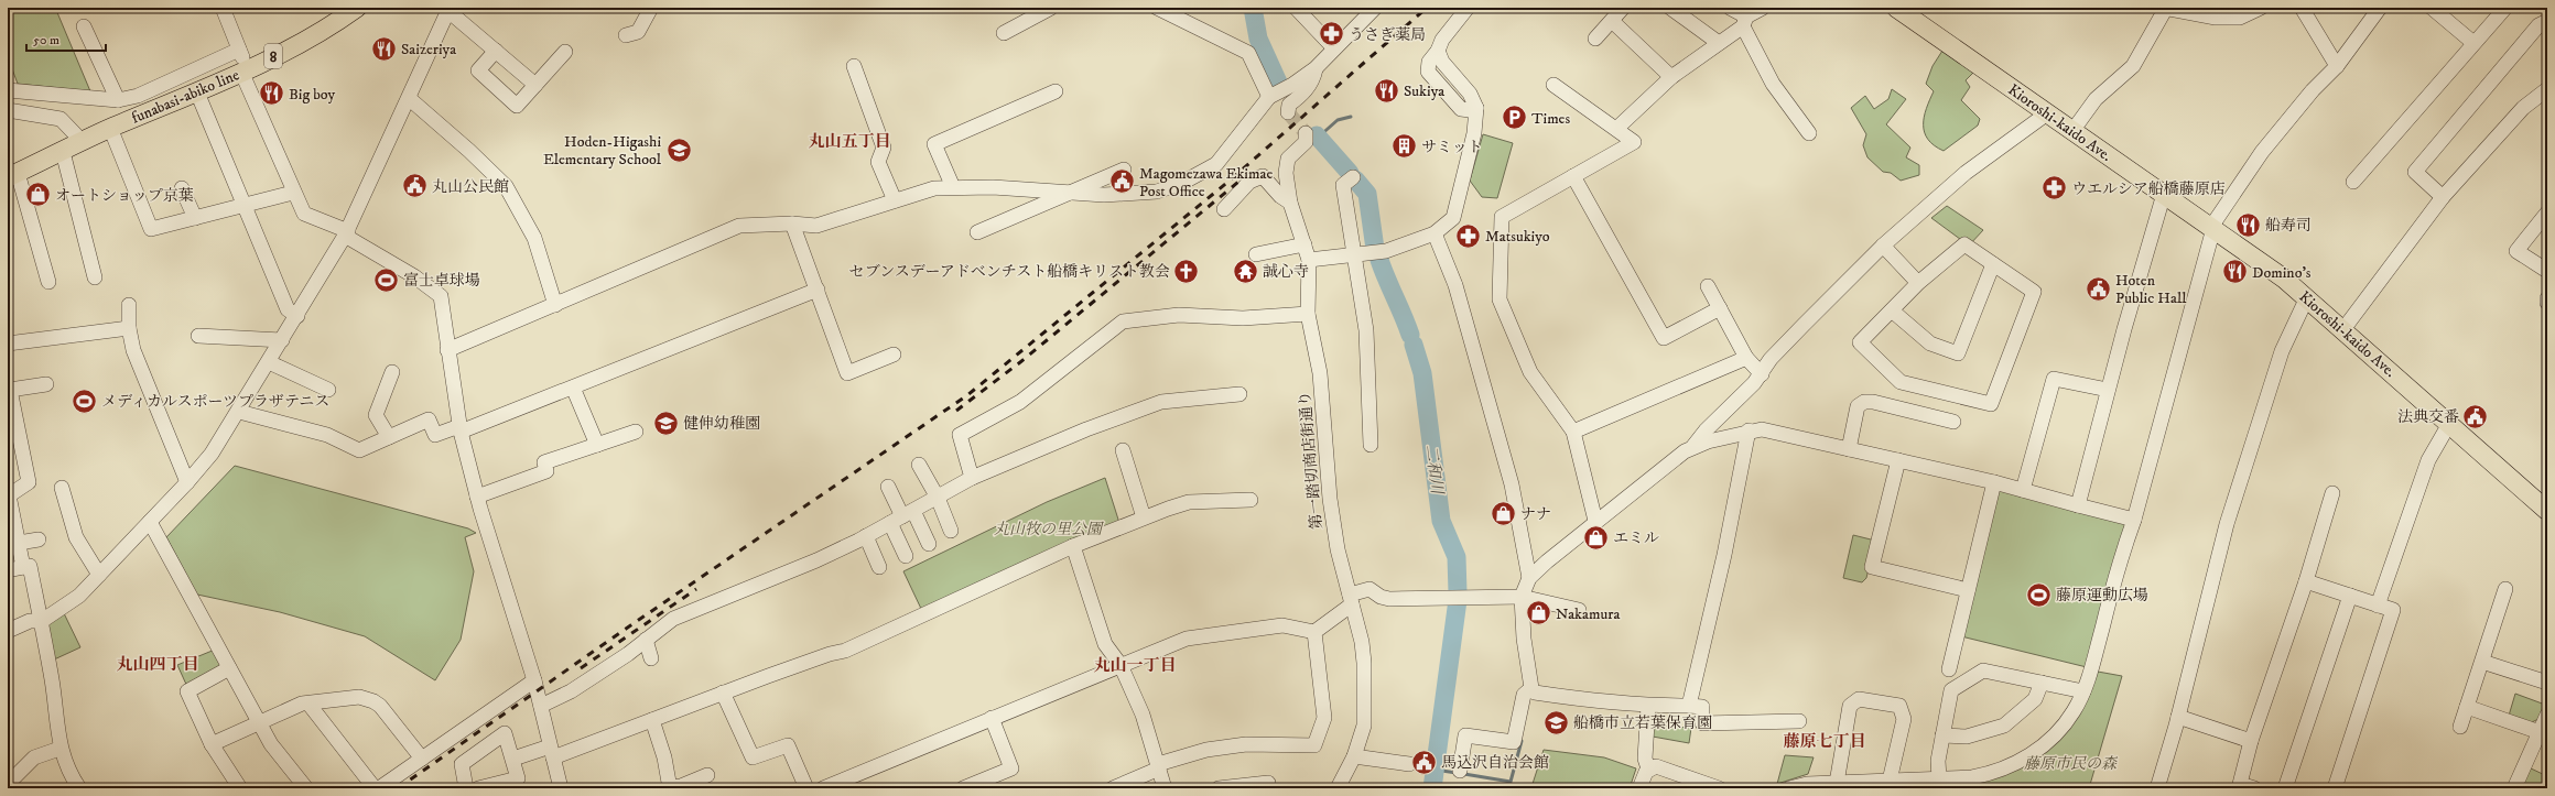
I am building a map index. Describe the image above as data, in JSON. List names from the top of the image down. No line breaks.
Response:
{"streets":{"main road":["8","funabasi-abiko line","Kioroshi-kaido Ave."],"street":["第一踏切商店街通り"]},"districts":["丸山五丁目","丸山四丁目","丸山一丁目","藤原七丁目"],"water":["二和川"],"parks":["丸山牧の里公園","藤原市民の森"],"places":{"pharmacy":["うさぎ薬局","ウエルシア船橋藤原店","Matsukiyo"],"restaurant":["Saizeriya","Sukiya","Big boy","船寿司","Domino's"],"parking":["Times"],"building":["サミット"],"school or university":["Hoden-Higashi Elementary School","健伸幼稚園","船橋市立若葉保育園"],"public building":["Magomezawa Ekimae Post Office","丸山公民館","Hoten Public Hall","法典交番","馬込沢自治会館"],"shop":["オートショップ京葉","ナナ","エミル","Nakamura"],"church":["セブンスデーアドベンチスト船橋キリスト教会"],"temple":["誠心寺"],"sports":["富士卓球場","メディカルスポーツプラザテニス","藤原運動広場"]},"scale_bar":"50 m"}
